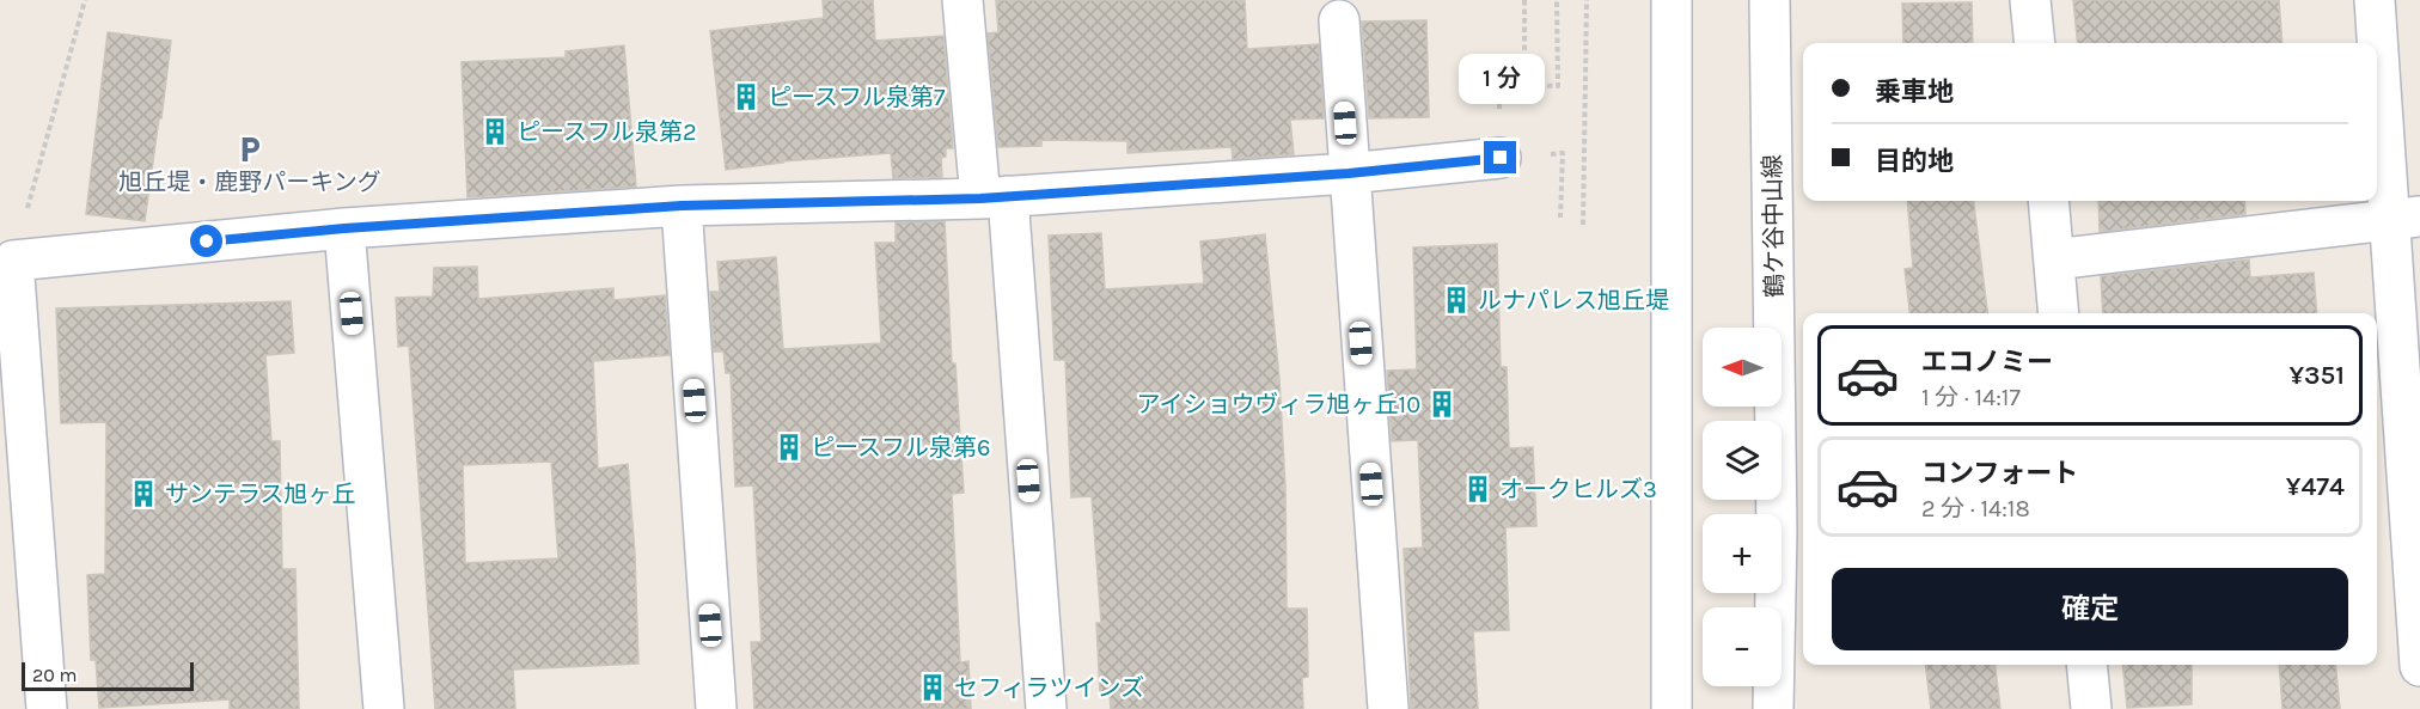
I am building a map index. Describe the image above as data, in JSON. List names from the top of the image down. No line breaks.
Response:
{"streets":{"street":["鶴ケ谷中山線"]},"places":{"building":["ピースフル泉第7","ピースフル泉第2","ルナパレス旭丘堤","アイショウヴィラ旭ヶ丘10","ピースフル泉第6","オークヒルズ3","サンテラス旭ヶ丘","セフィラツインズ"],"parking":["旭丘堤・鹿野パーキング"]},"scale_bar":"20 m","north":"left","page":{"banner":["乗車地","目的地"],"bubble":"1 分","list":[{"name":"エコノミー","note":"1 分 · 14:17","value":"¥351"},{"name":"コンフォート","note":"2 分 · 14:18","value":"¥474"}],"map_buttons":["+","−"],"buttons":"確定","scale":"20 m"}}
